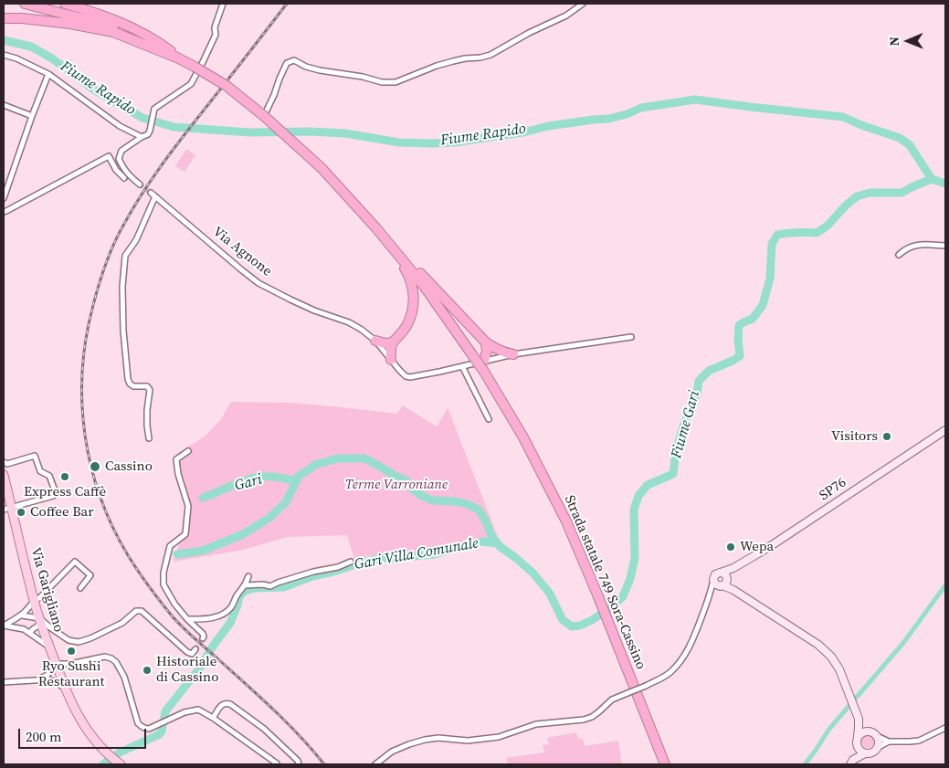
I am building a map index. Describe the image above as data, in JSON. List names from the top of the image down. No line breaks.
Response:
{"streets":{"highway":["Strada statale 749 Sora-Cassino"],"main road":["Via Garigliano"],"street":["Via Agnone","SP76"]},"water":["Fiume Rapido","Fiume Gari","Gari","Gari Villa Comunale"],"parks":["Terme Varroniane"],"places":["Visitors","Cassino","Express Caffè","Coffee Bar","Wepa","Ryo Sushi Restaurant","Historiale di Cassino"],"scale_bar":"200 m","north":"left"}
